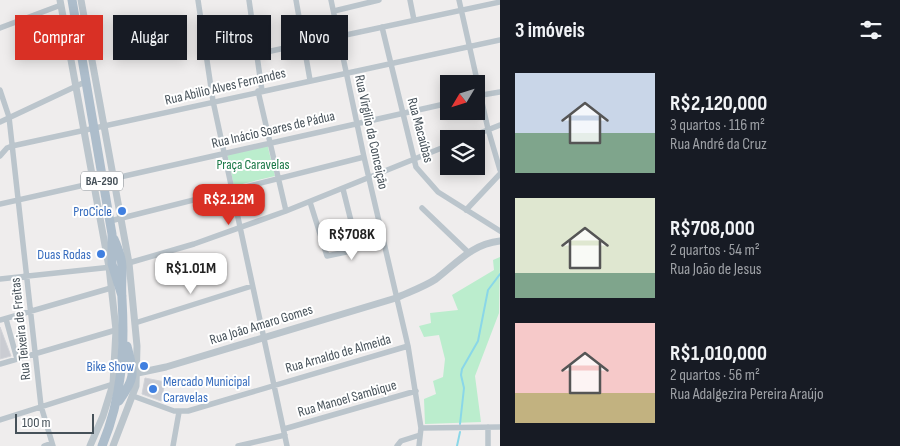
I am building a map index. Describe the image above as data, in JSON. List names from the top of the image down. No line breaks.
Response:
{"streets":{"main road":["BA-290"],"street":["Rua Abilio Alves Fernandes","Rua Inácio Soares de Pádua","Rua Macaúbas","Rua Virgilio da Conceição","Rua João Amaro Gomes","Rua Teixeira de Freitas","Rua Arnaldo de Almeida","Rua Manoel Sambique"]},"crossings":[["Rua Abilio Alves Fernandes","Rua Macaúbas"],["Rua Abilio Alves Fernandes","Rua Virgilio da Conceição"],["Rua Abilio Alves Fernandes","BA-290"],["Rua Abilio Alves Fernandes","Rua Teixeira de Freitas"],["Rua Inácio Soares de Pádua","Rua Macaúbas"],["Rua Inácio Soares de Pádua","Rua Virgilio da Conceição"],["Rua Inácio Soares de Pádua","BA-290"],["Rua Inácio Soares de Pádua","Rua Teixeira de Freitas"],["Rua Virgilio da Conceição","Rua João Amaro Gomes"],["Rua Virgilio da Conceição","Rua Arnaldo de Almeida"],["Rua Virgilio da Conceição","Rua Manoel Sambique"],["BA-290","Rua João Amaro Gomes"]],"parks":["Praça Caravelas"],"places":["ProCicle","Duas Rodas","Bike Show","Mercado Municipal Caravelas"],"scale_bar":"100 m","north":"bottom left","page":{"heading":"3 imóveis","chip":["Comprar","Alugar","Filtros","Novo"],"list":[{"name":"R$2,120,000","note":"3 quartos · 116 m² · Rua André da Cruz"},{"name":"R$708,000","note":"2 quartos · 54 m² · Rua João de Jesus"},{"name":"R$1,010,000","note":"2 quartos · 56 m² · Rua Adalgezira Pereira Araújo"}],"price":["R$2.12M","R$708K","R$1.01M"],"scale":"100 m"}}
